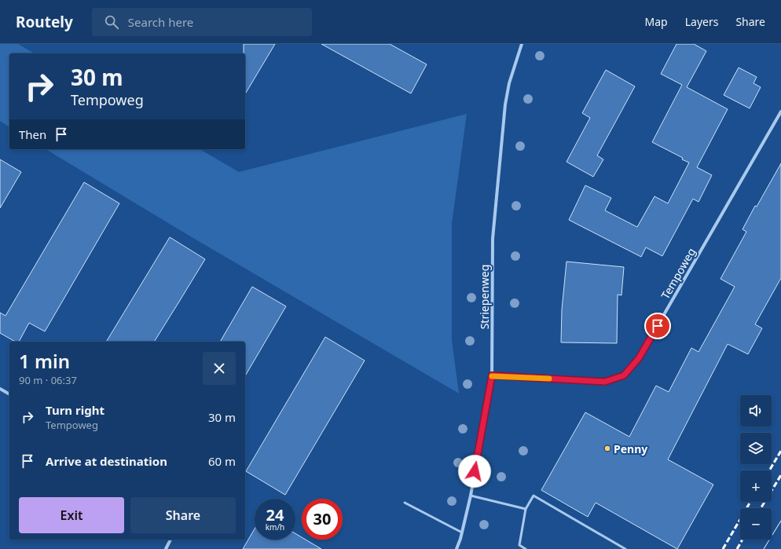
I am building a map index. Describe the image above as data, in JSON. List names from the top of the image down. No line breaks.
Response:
{"streets":{"street":["Tempoweg","Striepenweg"]},"crossings":[["Tempoweg","Striepenweg"]],"places":["Penny"],"page":{"header":"Routely","search":"Search here","nav":["Map","Layers","Share"],"turn":["30 m","Tempoweg"],"then":"Then","heading":["1 min","90 m · 06:37"],"map_buttons":["+","−"],"list":[{"name":"Turn right","note":"Tempoweg","value":"30 m"},{"name":"Arrive at destination","value":"60 m"}],"buttons":["Exit","Share"],"speed":"24 km/h","limit":"30"}}
